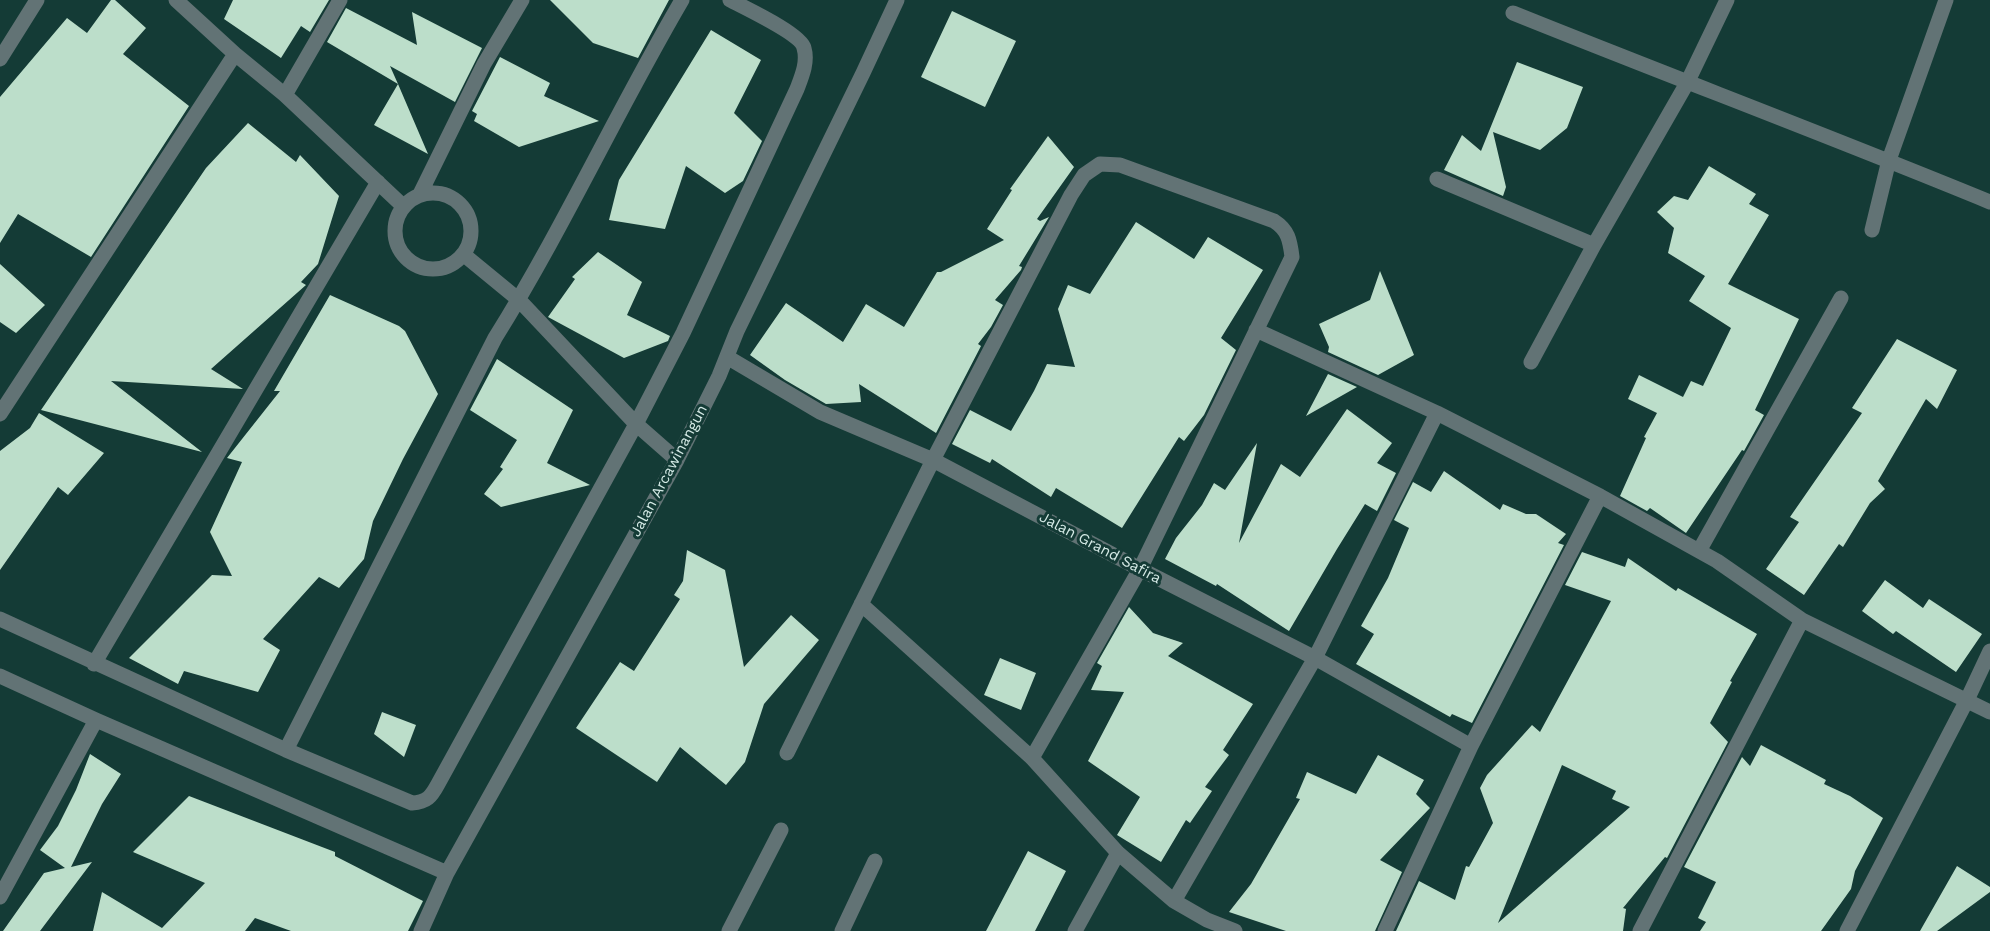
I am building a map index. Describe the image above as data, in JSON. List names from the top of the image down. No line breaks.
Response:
{"streets":{"street":["Jalan Arcawinangun","Jalan Grand Safira"]},"crossings":[["Jalan Arcawinangun","Jalan Grand Safira"]]}
